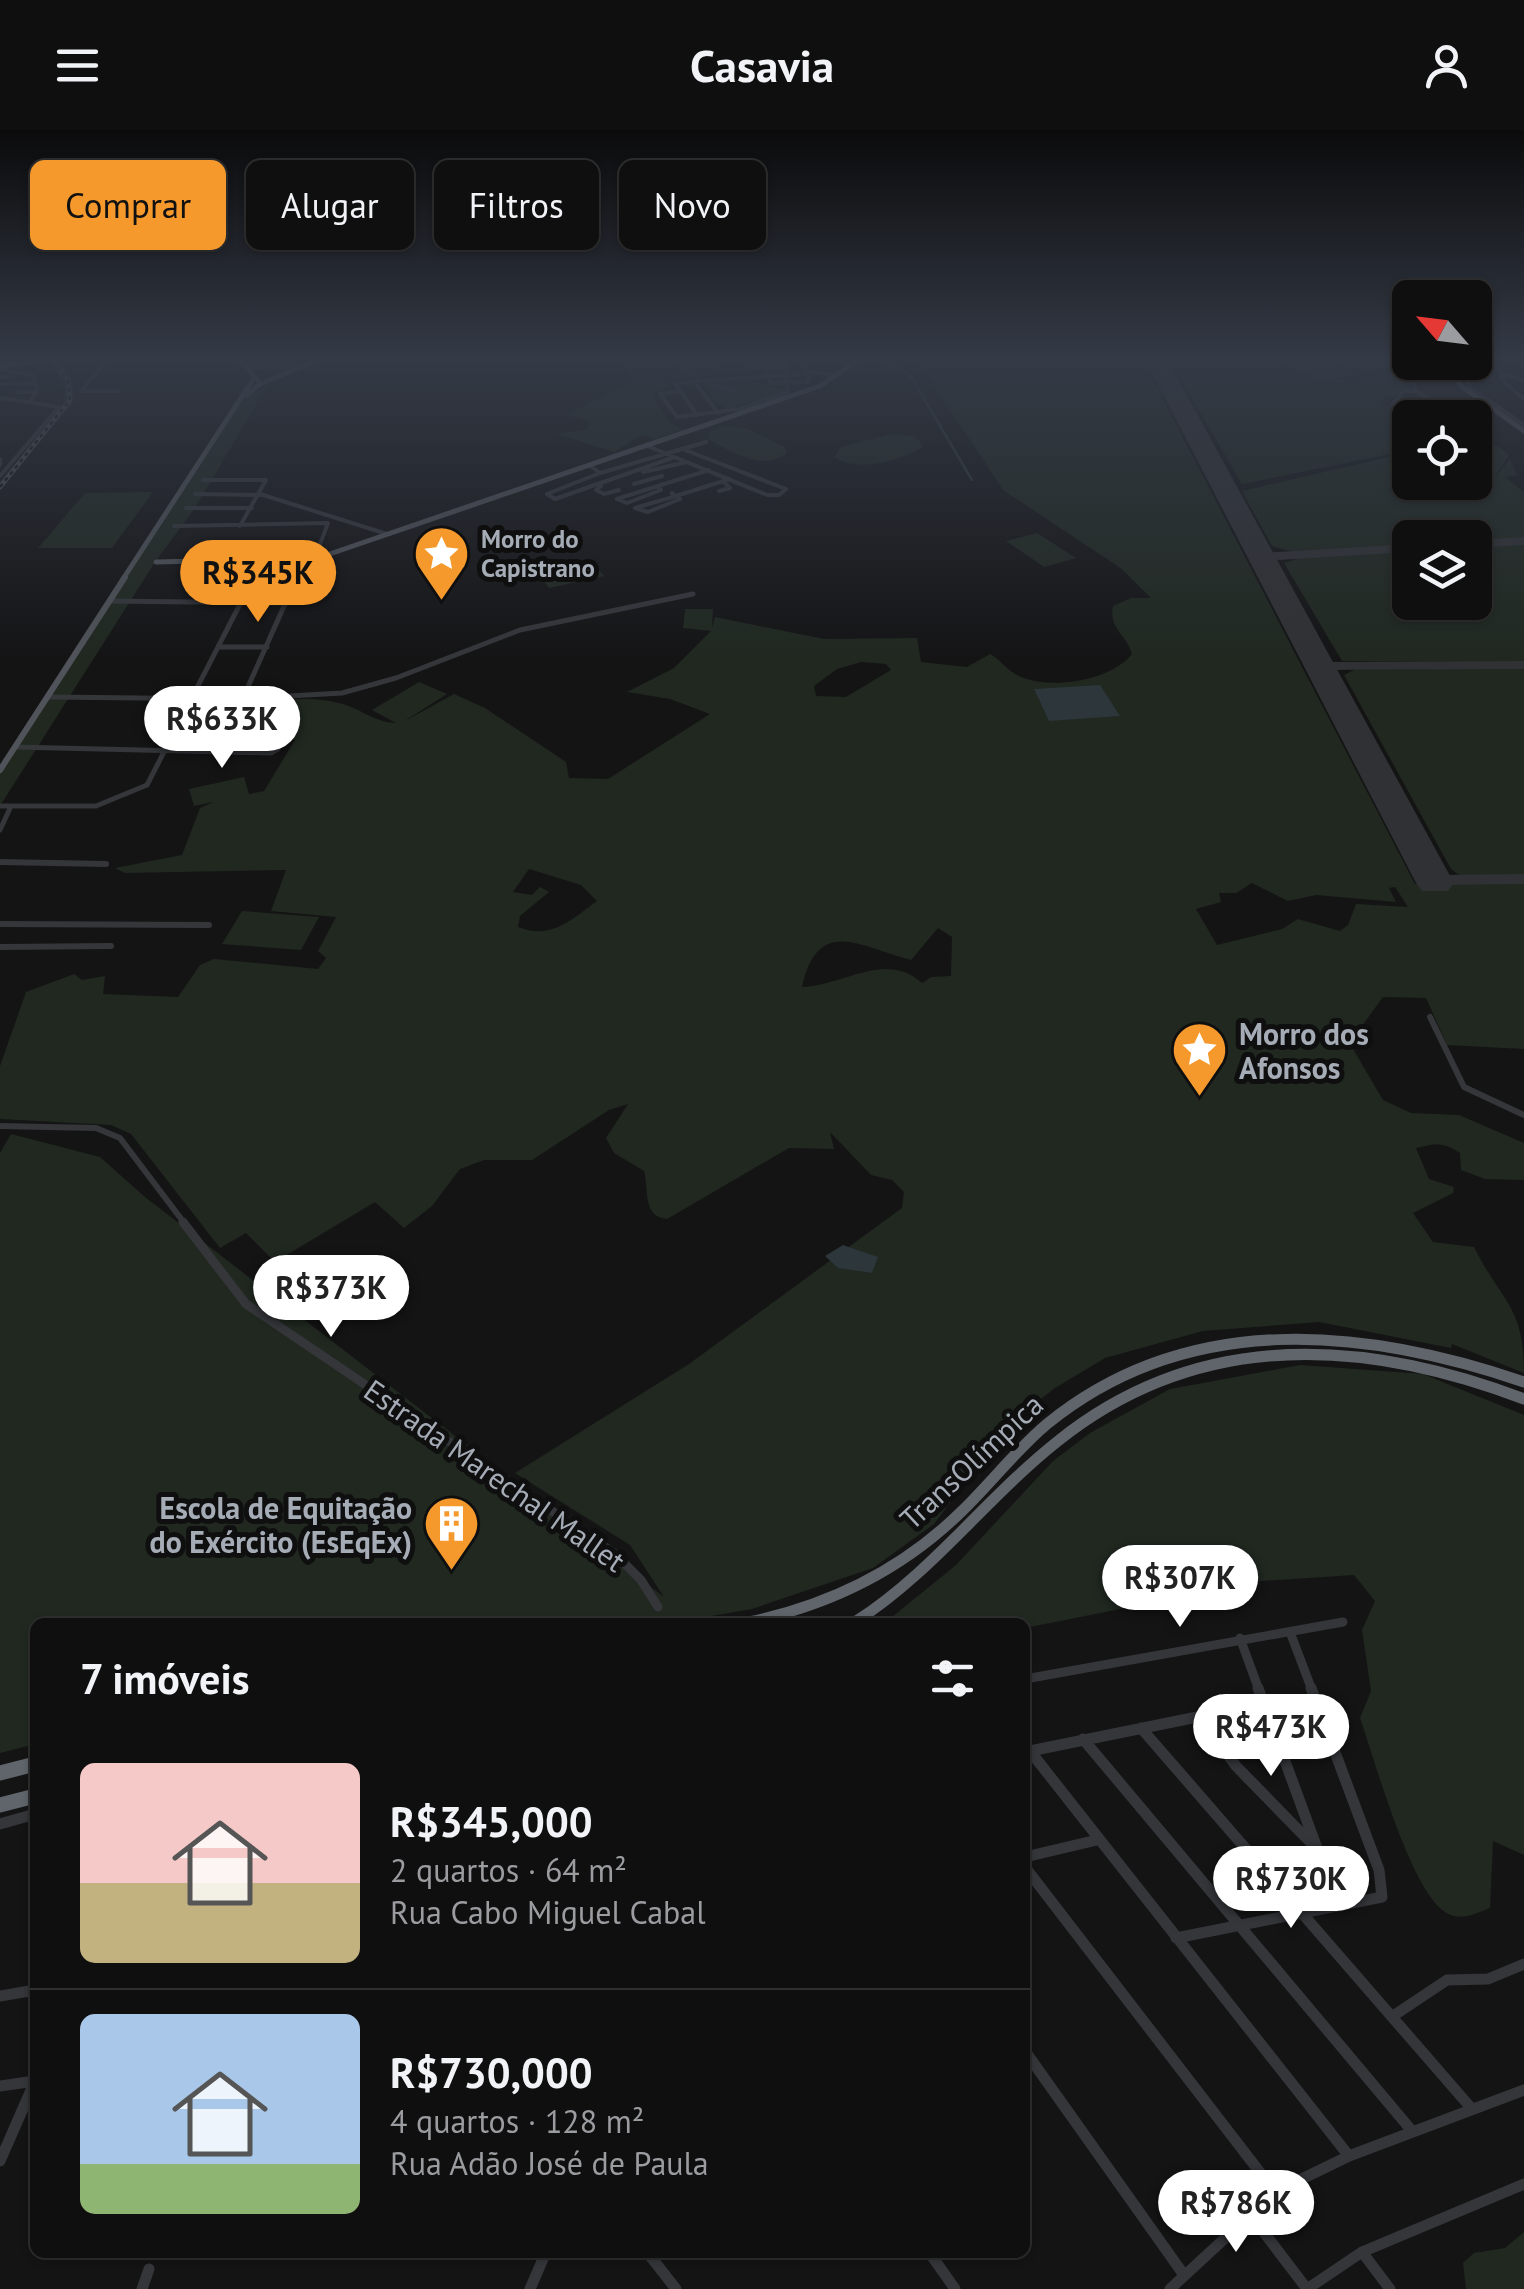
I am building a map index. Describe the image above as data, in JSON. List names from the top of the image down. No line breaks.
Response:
{"streets":{"highway":["TransOlímpica"],"street":["Estrada Marechal Mallet"]},"places":{"place":["Morro do Capistrano","Morro dos Afonsos"],"building":["Escola de Equitação do Exército (EsEqEx)"]},"north":"top left","page":{"header":"Casavia","chip":["Comprar","Alugar","Filtros","Novo"],"price":["R$345K","R$633K","R$373K","R$307K","R$473K","R$730K","R$786K"],"heading":"7 imóveis","list":[{"name":"R$345,000","note":"2 quartos · 64 m² · Rua Cabo Miguel Cabal"},{"name":"R$730,000","note":"4 quartos · 128 m² · Rua Adão José de Paula"}]}}
